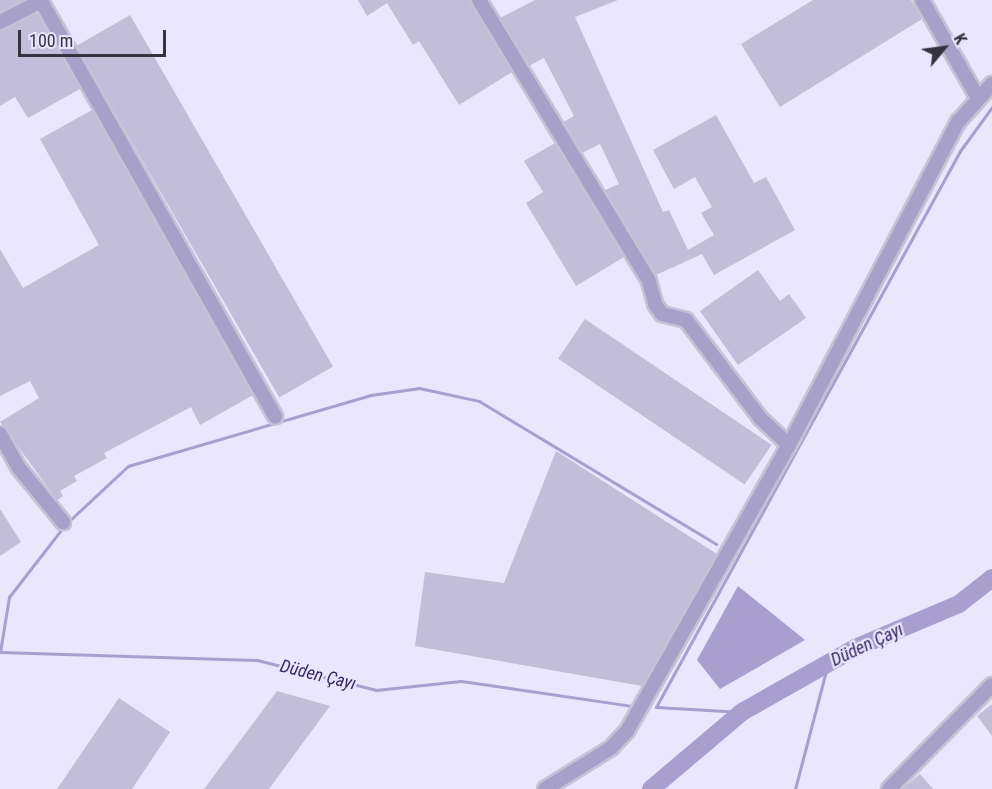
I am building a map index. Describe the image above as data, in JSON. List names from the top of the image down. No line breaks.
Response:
{"water":["Düden Çayı"],"scale_bar":"100 m","north":"top right"}
